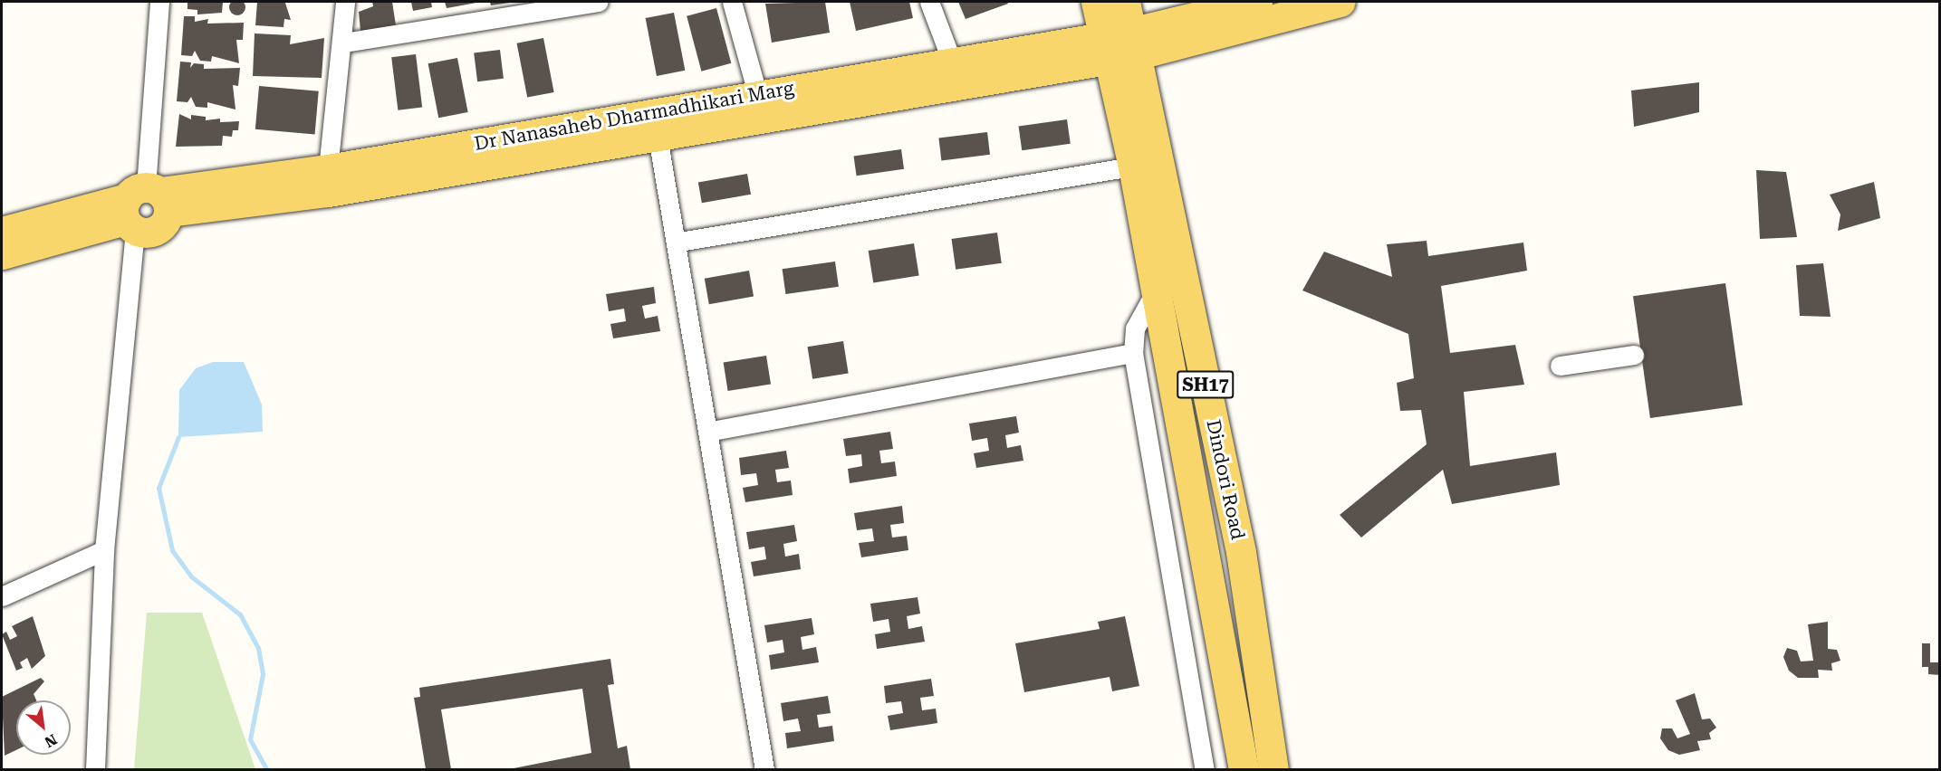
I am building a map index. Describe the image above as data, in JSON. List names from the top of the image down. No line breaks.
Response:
{"streets":{"main road":["Dr Nanasaheb Dharmadhikari Marg","SH17","Dindori Road"]},"crossings":[["Dr Nanasaheb Dharmadhikari Marg","Dindori Road"]],"north":"bottom right"}
